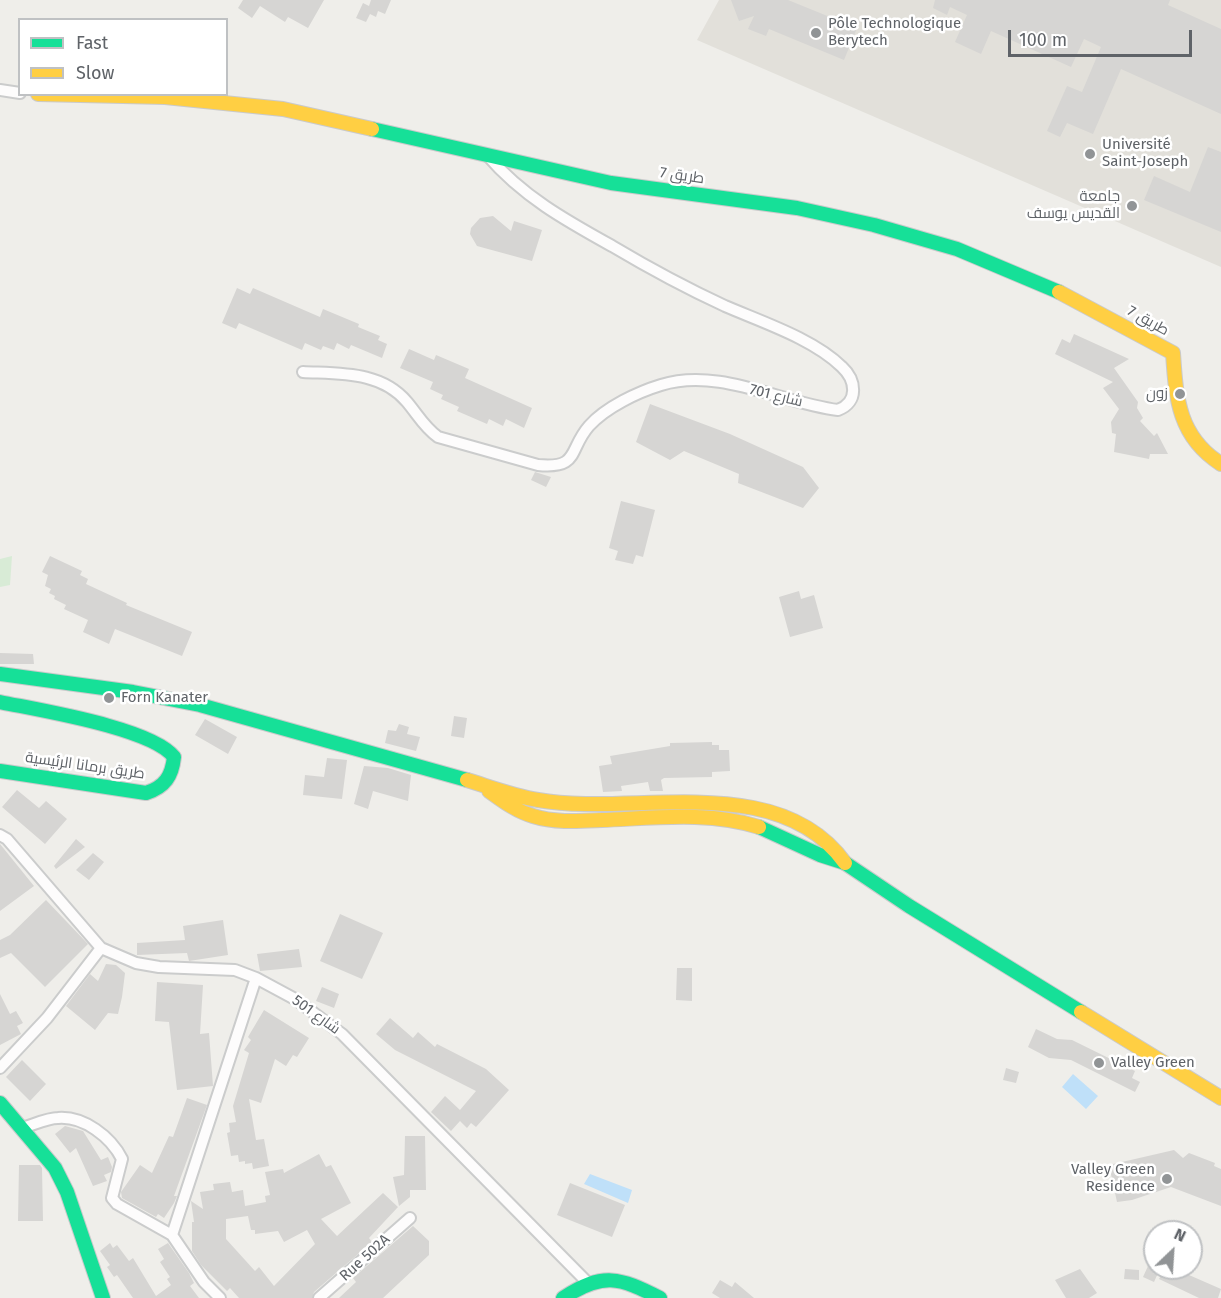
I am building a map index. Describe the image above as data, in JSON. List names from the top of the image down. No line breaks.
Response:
{"streets":{"street":["طريق 7","شارع 701","طريق برمانا الرئيسية","شارع 501","Rue 502A"]},"crossings":[["طريق 7","شارع 701"]],"places":["Pôle Technologique Berytech","Université Saint-Joseph","جامعة القديس يوسف","زون","Forn Kanater","Valley Green","Valley Green Residence"],"legend":["Fast","Slow"],"scale_bar":"100 m","north":"top right"}
